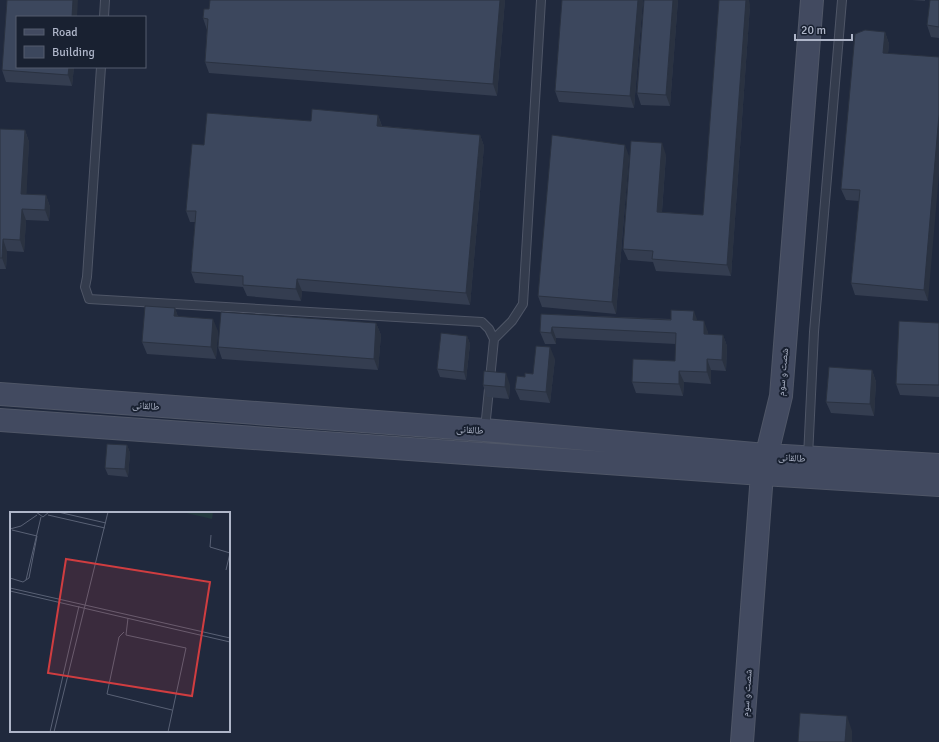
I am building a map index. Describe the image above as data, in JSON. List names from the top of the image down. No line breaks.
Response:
{"streets":{"street":["شصت و سوم","طالقانی"]},"crossings":[["شصت و سوم","طالقانی"]],"legend":["Road","Building"],"scale_bar":"20 m"}
